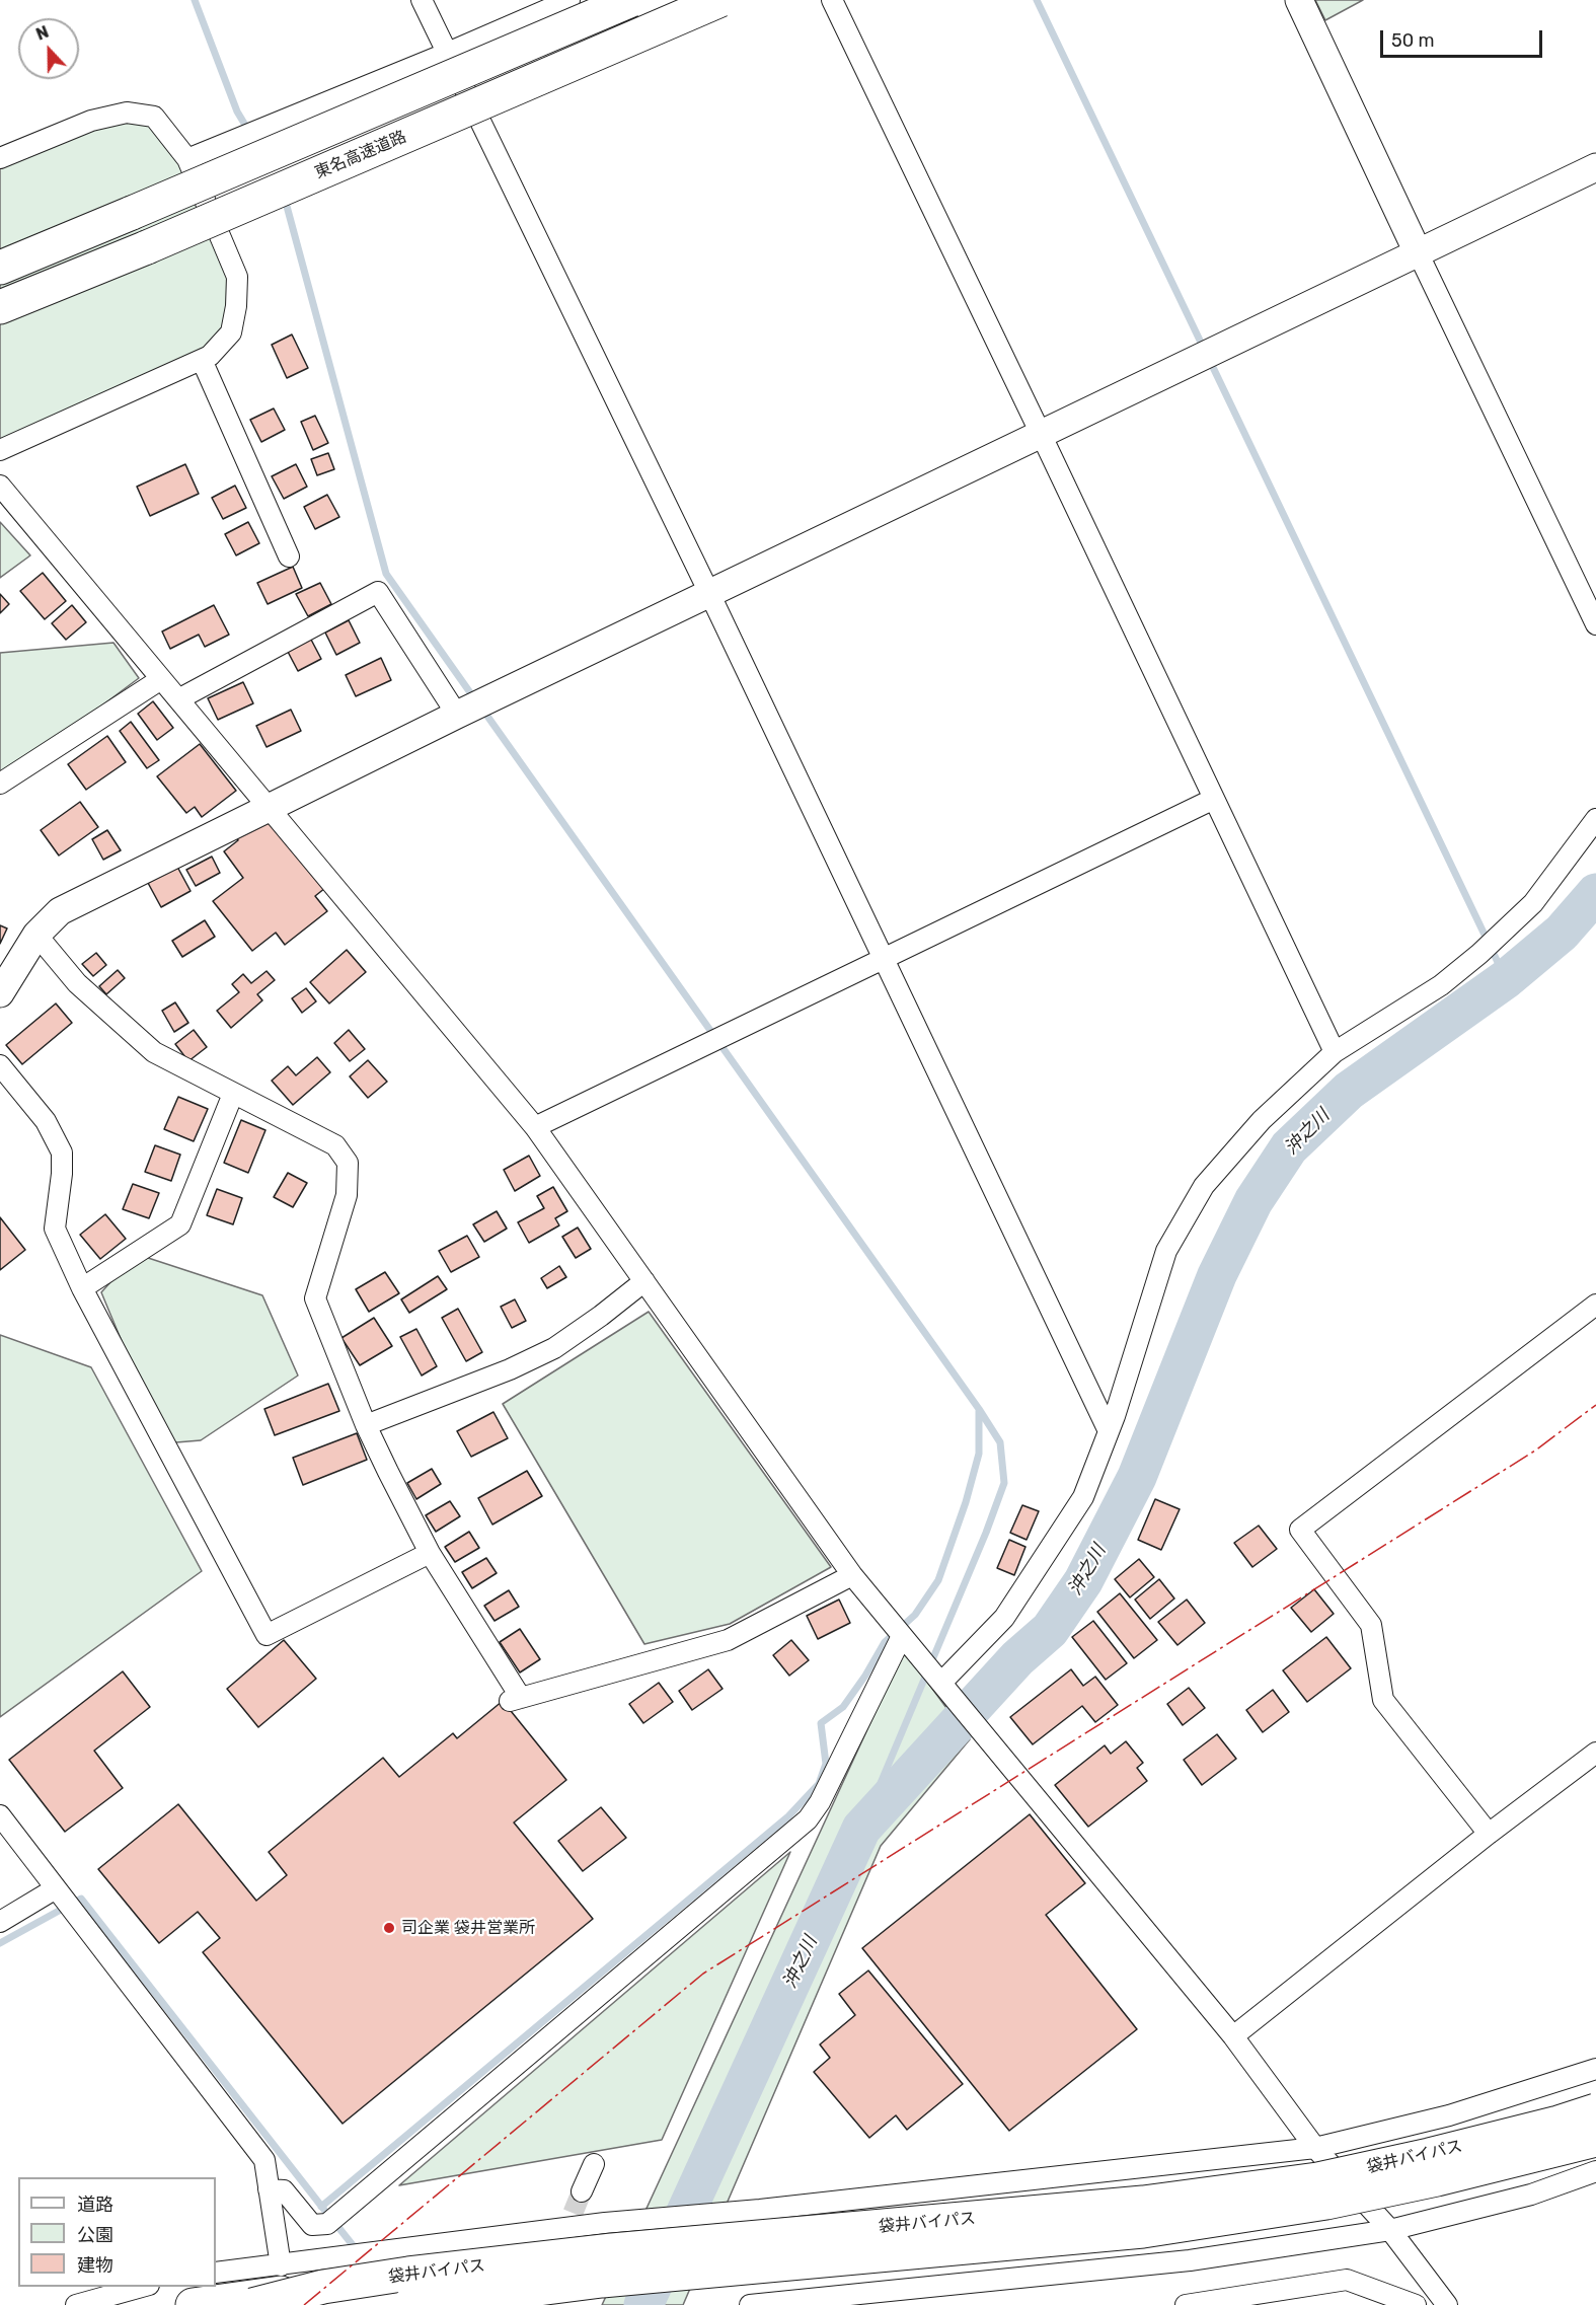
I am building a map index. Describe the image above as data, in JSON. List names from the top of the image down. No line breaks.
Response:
{"streets":{"highway":["東名高速道路","袋井バイパス"]},"water":["沖之川"],"places":["司企業 袋井営業所"],"legend":["道路","公園","建物"],"scale_bar":"50 m","north":"top"}
